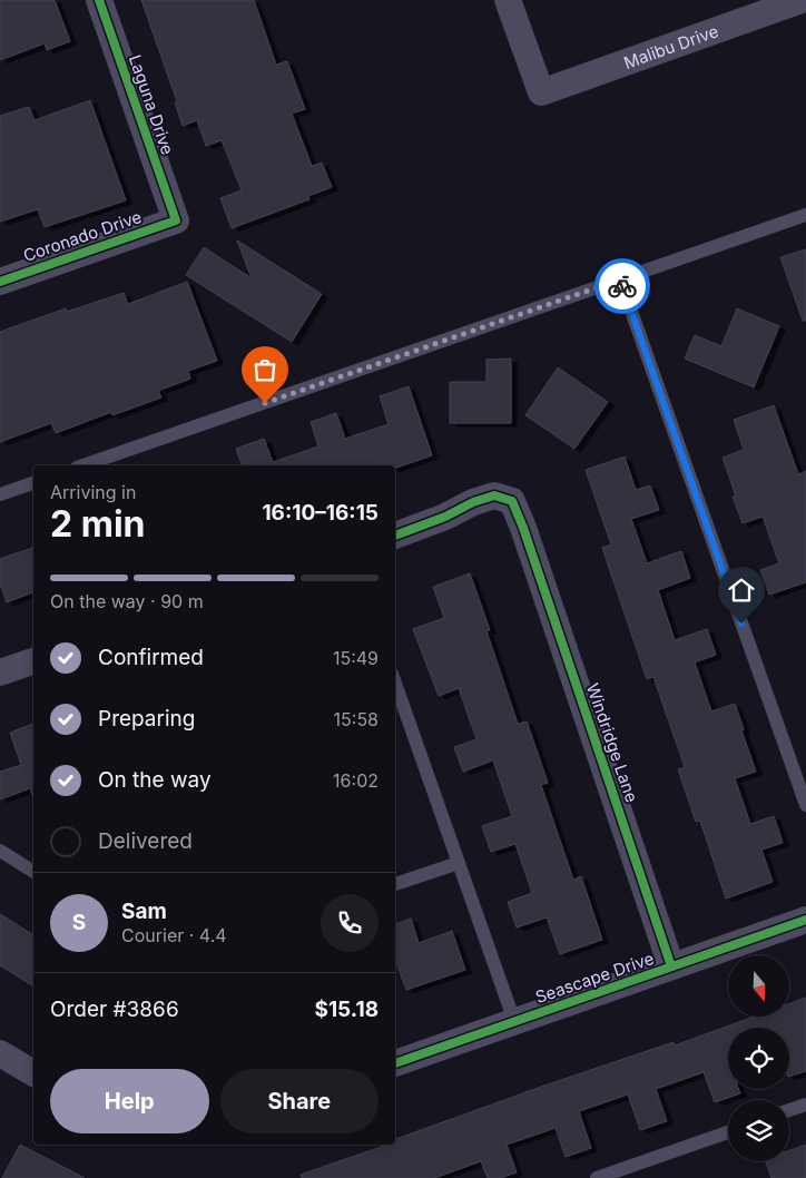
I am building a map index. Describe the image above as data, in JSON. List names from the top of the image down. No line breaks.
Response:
{"streets":{"street":["Malibu Drive","Laguna Drive","Coronado Drive","Windridge Lane","Seascape Drive"]},"crossings":[["Laguna Drive","Coronado Drive"],["Windridge Lane","Seascape Drive"]],"north":"bottom","page":{"heading":["2 min","Arriving in","16:10–16:15"],"panel":["Sam","Courier · 4.4","Order #3866","$15.18"],"bar":"On the way · 90 m","list":[["Confirmed","15:49"],["Preparing","15:58"],["On the way","16:02"],"Delivered"],"round":"S","buttons":["Help","Share"]}}
